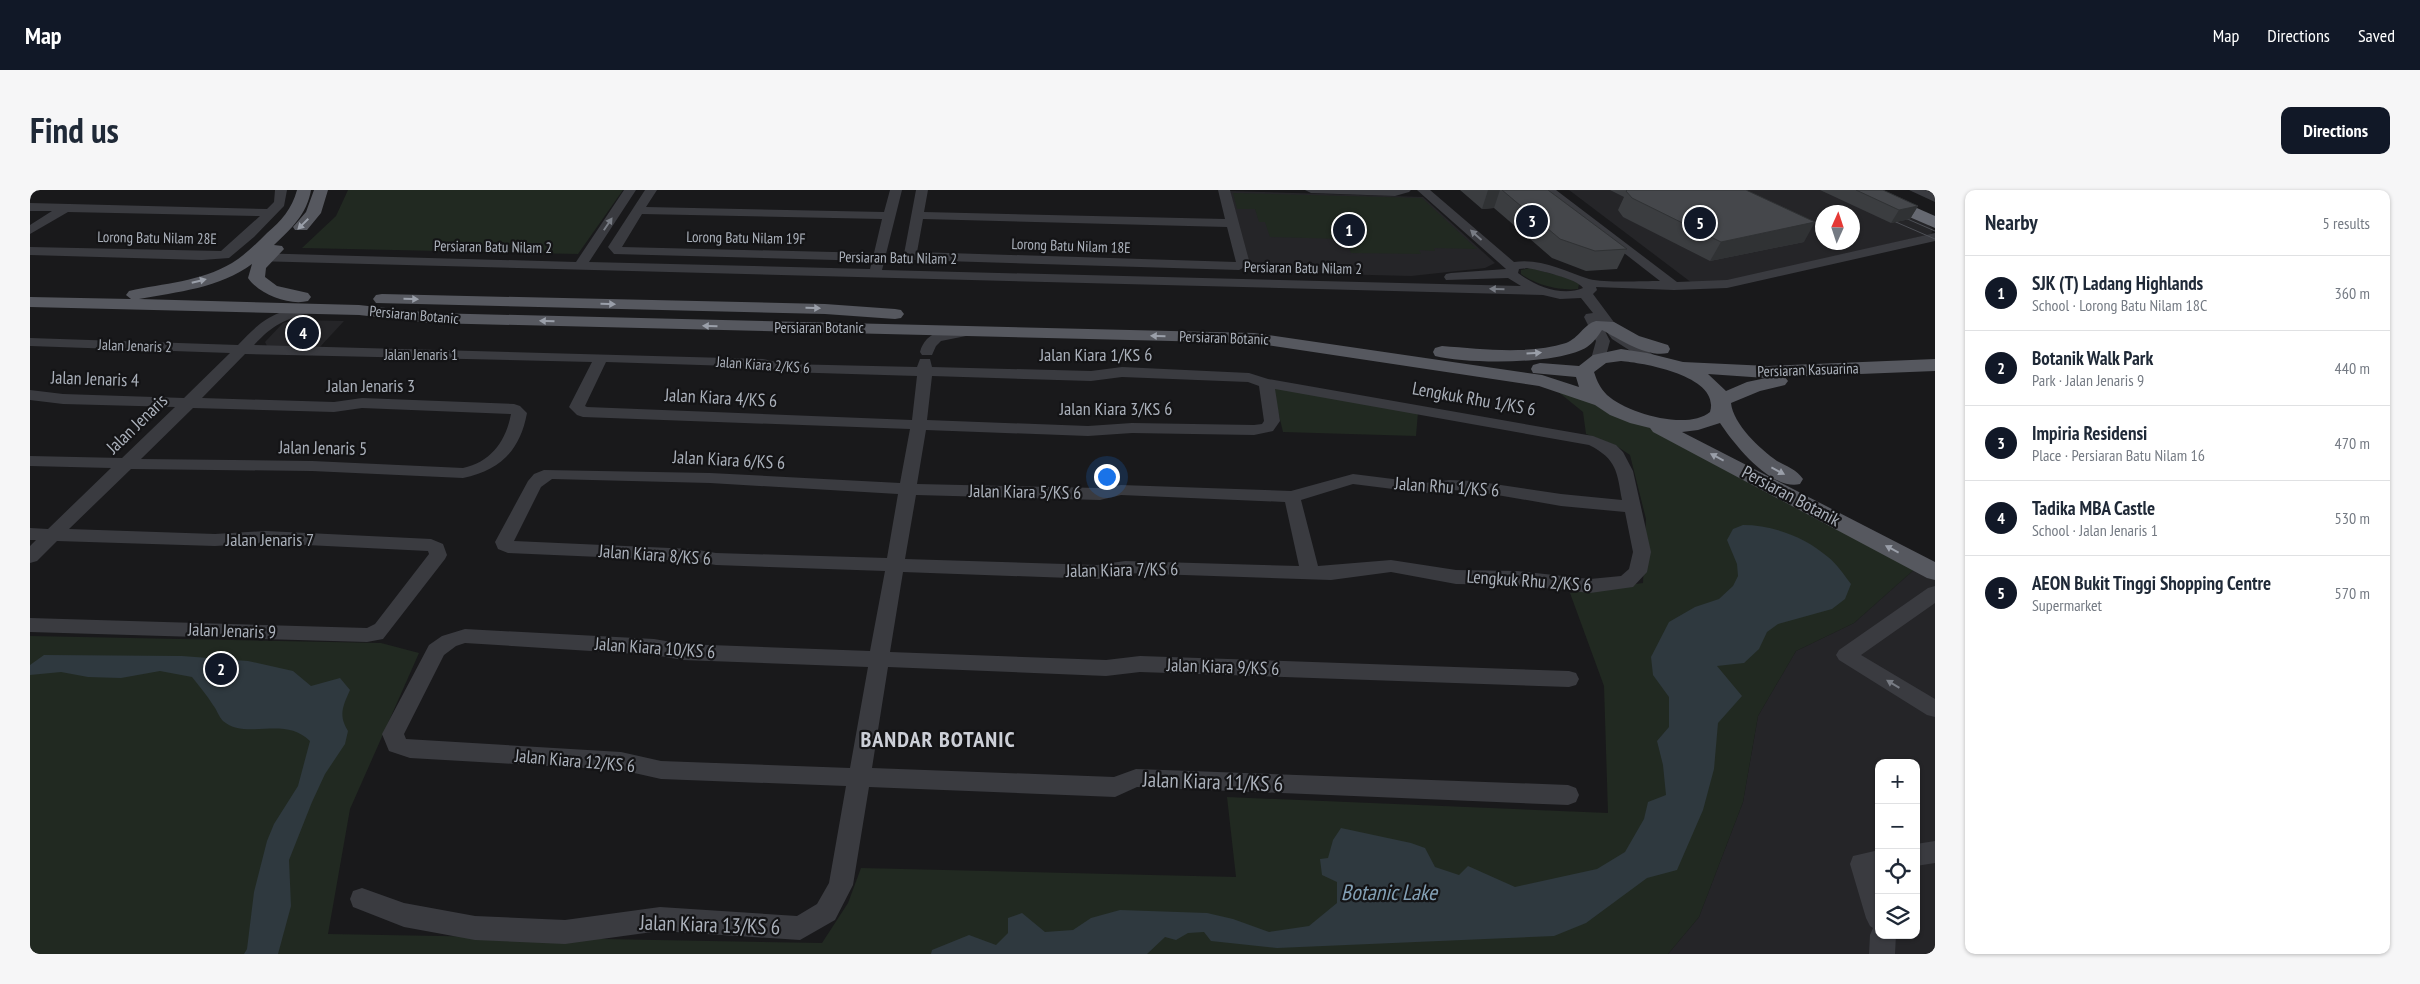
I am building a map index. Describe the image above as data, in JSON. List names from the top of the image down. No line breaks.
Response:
{"streets":{"main road":["Persiaran Botanic","Persiaran Kasuarina","Persiaran Botanik"],"street":["Lorong Batu Nilam 28E","Lorong Batu Nilam 19F","Lorong Batu Nilam 18E","Persiaran Batu Nilam 2","Jalan Jenaris 2","Jalan Jenaris 1","Jalan Kiara 1/KS 6","Jalan Kiara 2/KS 6","Jalan Jenaris 4","Jalan Jenaris 3","Jalan Kiara 4/KS 6","Lengkuk Rhu 1/KS 6","Jalan Kiara 3/KS 6","Jalan Jenaris","Jalan Jenaris 5","Jalan Kiara 6/KS 6","Jalan Rhu 1/KS 6","Jalan Kiara 5/KS 6","Jalan Jenaris 7","Jalan Kiara 8/KS 6","Jalan Kiara 7/KS 6","Lengkuk Rhu 2/KS 6","Jalan Jenaris 9","Jalan Kiara 10/KS 6","Jalan Kiara 9/KS 6","Jalan Kiara 12/KS 6","Jalan Kiara 11/KS 6","Jalan Kiara 13/KS 6"]},"crossings":[["Lorong Batu Nilam 19F","Persiaran Batu Nilam 2"],["Persiaran Botanic","Persiaran Kasuarina"],["Persiaran Botanic","Jalan Jenaris"],["Persiaran Botanic","Persiaran Botanik"],["Jalan Jenaris 2","Jalan Jenaris 1"],["Jalan Jenaris 2","Jalan Jenaris"],["Jalan Jenaris 1","Jalan Kiara 2/KS 6"],["Jalan Jenaris 1","Jalan Kiara 4/KS 6"],["Jalan Jenaris 1","Jalan Jenaris"],["Jalan Kiara 1/KS 6","Jalan Kiara 2/KS 6"],["Jalan Kiara 1/KS 6","Lengkuk Rhu 1/KS 6"],["Jalan Kiara 1/KS 6","Jalan Kiara 3/KS 6"],["Jalan Kiara 1/KS 6","Jalan Kiara 13/KS 6"],["Jalan Kiara 2/KS 6","Jalan Kiara 4/KS 6"],["Jalan Kiara 2/KS 6","Jalan Kiara 13/KS 6"],["Persiaran Kasuarina","Persiaran Botanik"],["Jalan Jenaris 4","Jalan Jenaris 3"],["Jalan Jenaris 4","Jalan Jenaris"],["Jalan Jenaris 3","Jalan Jenaris"],["Jalan Jenaris 3","Jalan Jenaris 5"],["Jalan Kiara 4/KS 6","Jalan Kiara 3/KS 6"],["Jalan Kiara 4/KS 6","Jalan Kiara 13/KS 6"],["Lengkuk Rhu 1/KS 6","Jalan Kiara 3/KS 6"],["Lengkuk Rhu 1/KS 6","Jalan Rhu 1/KS 6"],["Lengkuk Rhu 1/KS 6","Lengkuk Rhu 2/KS 6"],["Jalan Kiara 3/KS 6","Jalan Kiara 13/KS 6"],["Jalan Jenaris","Jalan Jenaris 5"],["Jalan Jenaris","Jalan Jenaris 7"],["Jalan Kiara 6/KS 6","Jalan Kiara 5/KS 6"],["Jalan Kiara 6/KS 6","Jalan Kiara 8/KS 6"],["Jalan Kiara 6/KS 6","Jalan Kiara 13/KS 6"],["Jalan Rhu 1/KS 6","Jalan Kiara 5/KS 6"],["Jalan Rhu 1/KS 6","Lengkuk Rhu 2/KS 6"],["Jalan Kiara 5/KS 6","Jalan Kiara 13/KS 6"],["Jalan Jenaris 7","Jalan Jenaris 9"],["Jalan Kiara 8/KS 6","Jalan Kiara 7/KS 6"],["Jalan Kiara 8/KS 6","Jalan Kiara 13/KS 6"],["Jalan Kiara 7/KS 6","Lengkuk Rhu 2/KS 6"],["Jalan Kiara 7/KS 6","Jalan Kiara 13/KS 6"],["Jalan Kiara 10/KS 6","Jalan Kiara 9/KS 6"],["Jalan Kiara 10/KS 6","Jalan Kiara 12/KS 6"],["Jalan Kiara 10/KS 6","Jalan Kiara 13/KS 6"],["Jalan Kiara 9/KS 6","Jalan Kiara 13/KS 6"],["Jalan Kiara 12/KS 6","Jalan Kiara 11/KS 6"],["Jalan Kiara 12/KS 6","Jalan Kiara 13/KS 6"],["Jalan Kiara 11/KS 6","Jalan Kiara 13/KS 6"]],"districts":["BANDAR BOTANIC"],"water":["Botanic Lake"],"north":"top","page":{"header":"Map","nav":["Map","Directions","Saved"],"title":"Find us","buttons":"Directions","heading":["Nearby","5 results"],"pins":["3","5","1","4","2"],"list":[{"mark":"1","name":"SJK (T) Ladang Highlands","note":"School · Lorong Batu Nilam 18C","value":"360 m"},{"mark":"2","name":"Botanik Walk Park","note":"Park · Jalan Jenaris 9","value":"440 m"},{"mark":"3","name":"Impiria Residensi","note":"Place · Persiaran Batu Nilam 16","value":"470 m"},{"mark":"4","name":"Tadika MBA Castle","note":"School · Jalan Jenaris 1","value":"530 m"},{"mark":"5","name":"AEON Bukit Tinggi Shopping Centre","note":"Supermarket","value":"570 m"}],"map_buttons":["+","−"]}}
